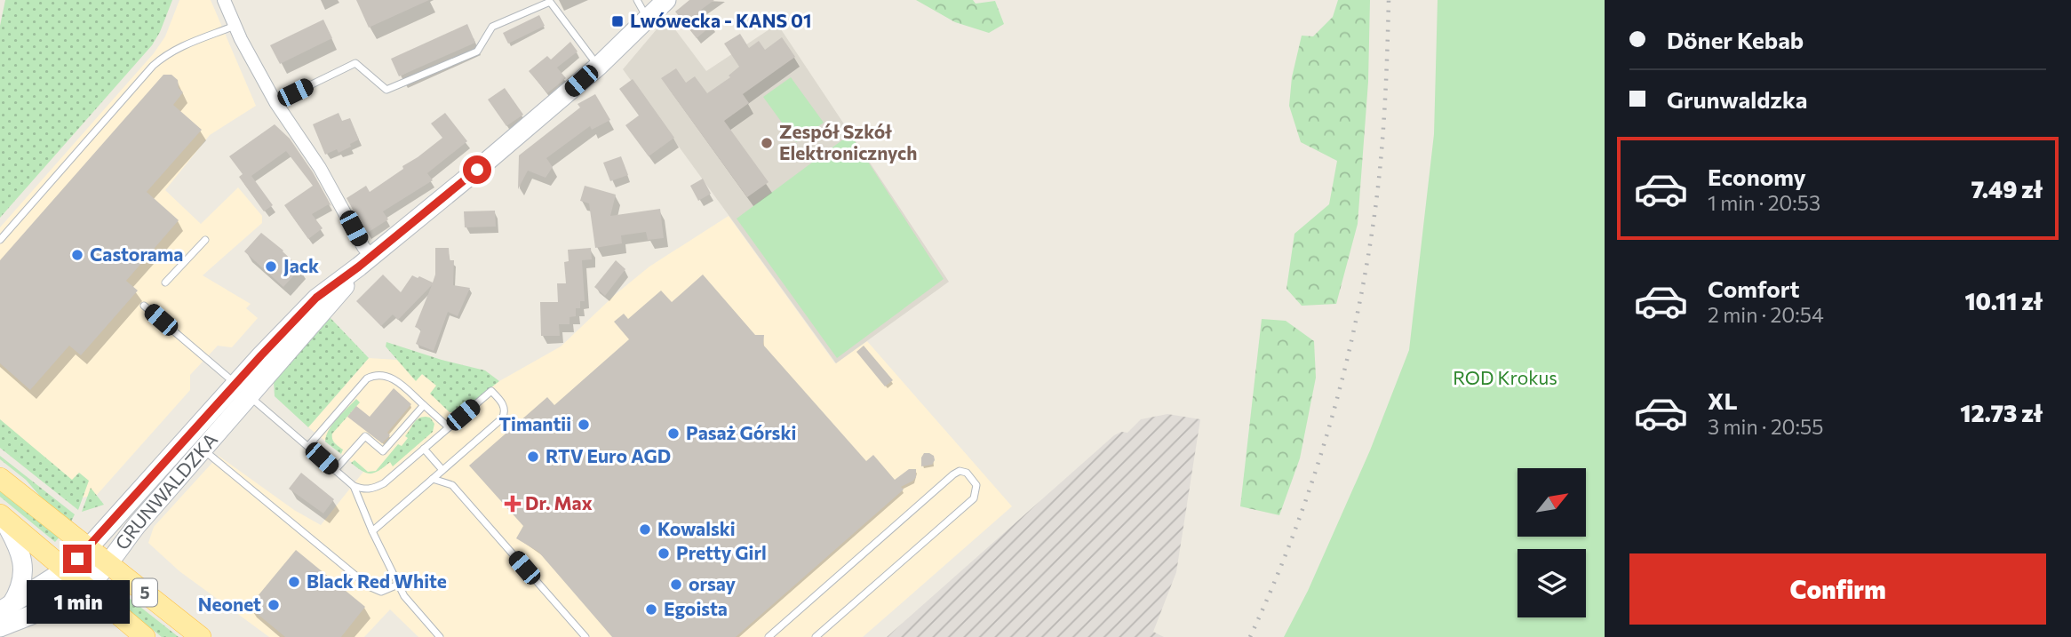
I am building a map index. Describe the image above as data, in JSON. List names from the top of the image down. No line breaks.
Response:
{"streets":{"main road":["5"],"street":["GRUNWALDZKA"]},"crossings":[["GRUNWALDZKA","5"]],"parks":["ROD Krokus"],"places":{"transit":["Lwówecka - KANS 01"],"other":["Zespół Szkół Elektronicznych","Castorama","Jack","Timantii","Pasaż Górski","RTV Euro AGD","Kowalski","Pretty Girl","Black Red White","orsay","Neonet","Egoista"],"health":["Dr. Max"]},"north":"top right","page":{"banner":["Döner Kebab","Grunwaldzka"],"list":[{"name":"Economy","note":"1 min · 20:53","value":"7.49 zł"},{"name":"Comfort","note":"2 min · 20:54","value":"10.11 zł"},{"name":"XL","note":"3 min · 20:55","value":"12.73 zł"}],"buttons":"Confirm","bubble":"1 min"}}
